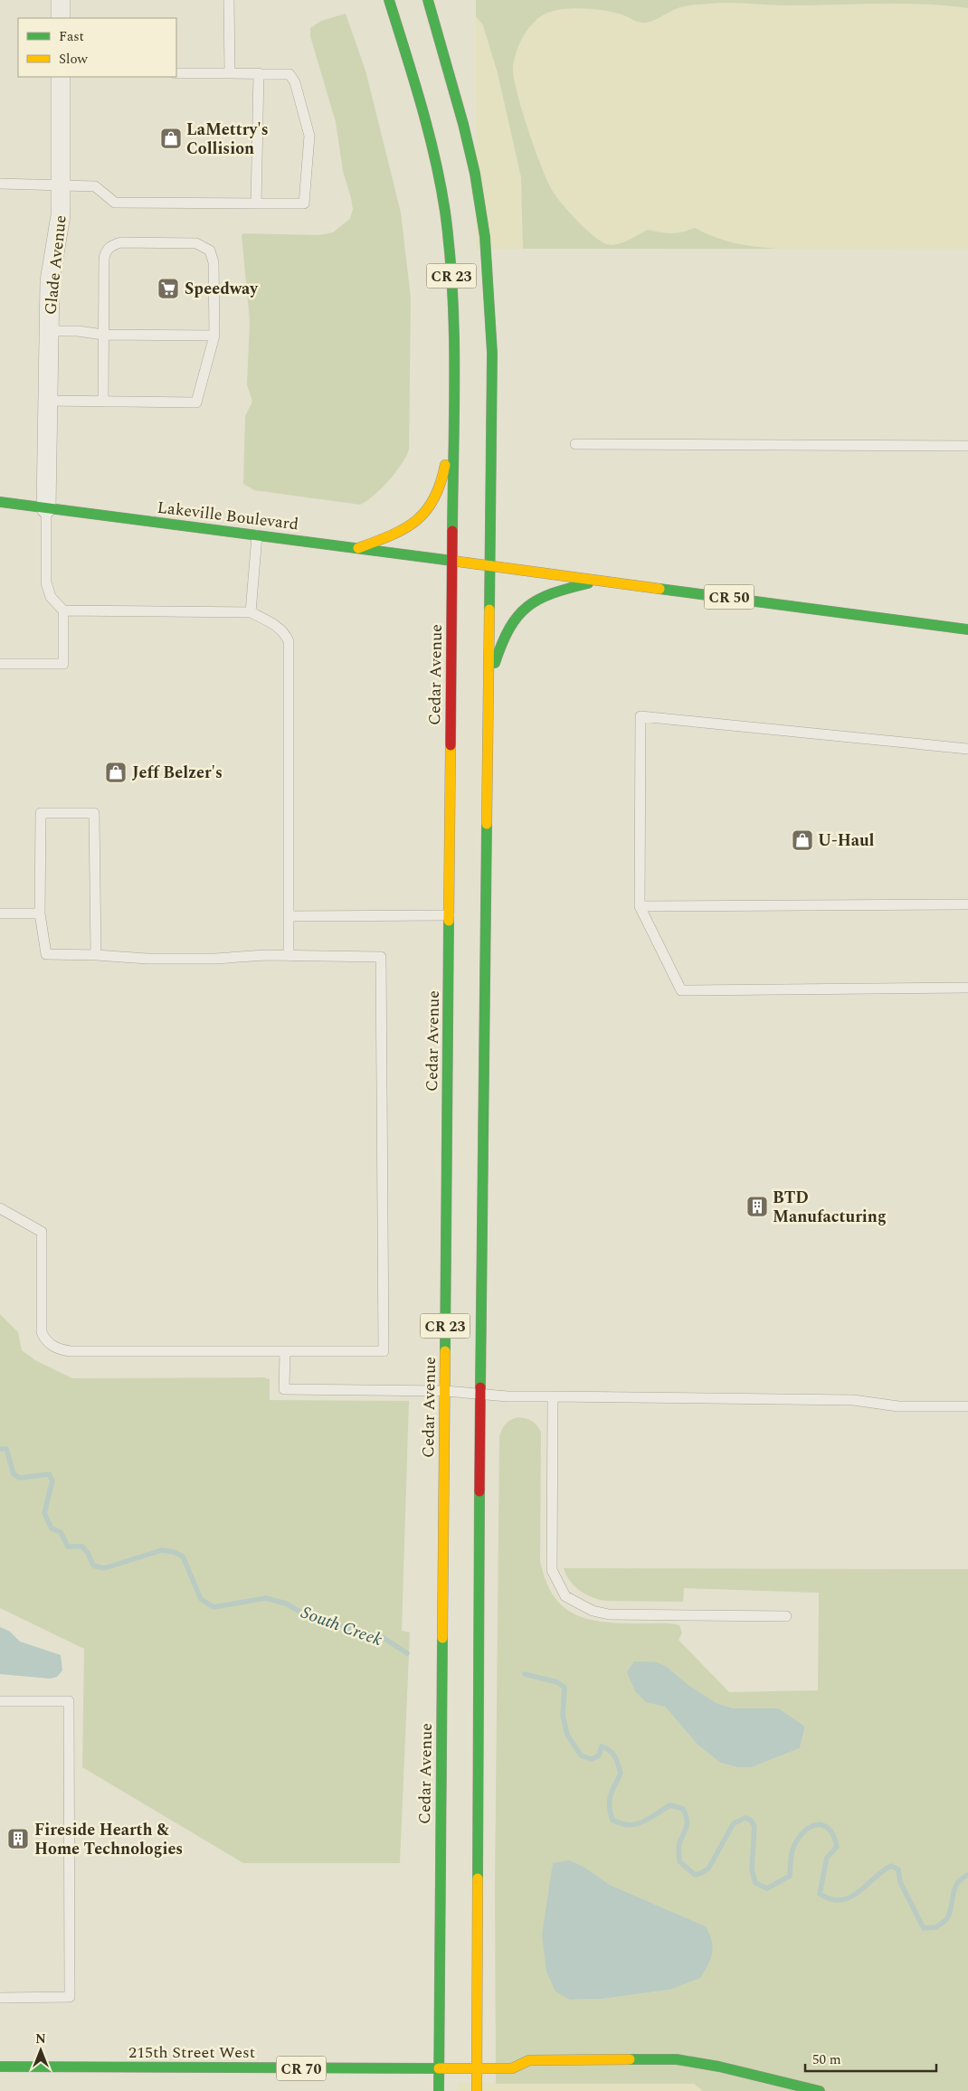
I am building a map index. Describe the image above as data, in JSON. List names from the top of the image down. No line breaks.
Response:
{"streets":{"main road":["CR 23","Lakeville Boulevard","CR 50","Cedar Avenue","215th Street West","CR 70"],"street":["Glade Avenue"]},"crossings":[["Glade Avenue","Lakeville Boulevard"],["CR 23","Lakeville Boulevard"],["CR 23","CR 50"],["CR 23","Cedar Avenue"],["CR 23","215th Street West"],["Lakeville Boulevard","CR 50"],["Lakeville Boulevard","Cedar Avenue"],["CR 50","Cedar Avenue"],["Cedar Avenue","215th Street West"]],"water":["South Creek"],"places":{"shop":["LaMettry's Collision","Jeff Belzer's","U-Haul"],"supermarket":["Speedway"],"building":["BTD Manufacturing","Fireside Hearth & Home Technologies"]},"legend":["Fast","Slow"],"scale_bar":"50 m","north":"top"}
